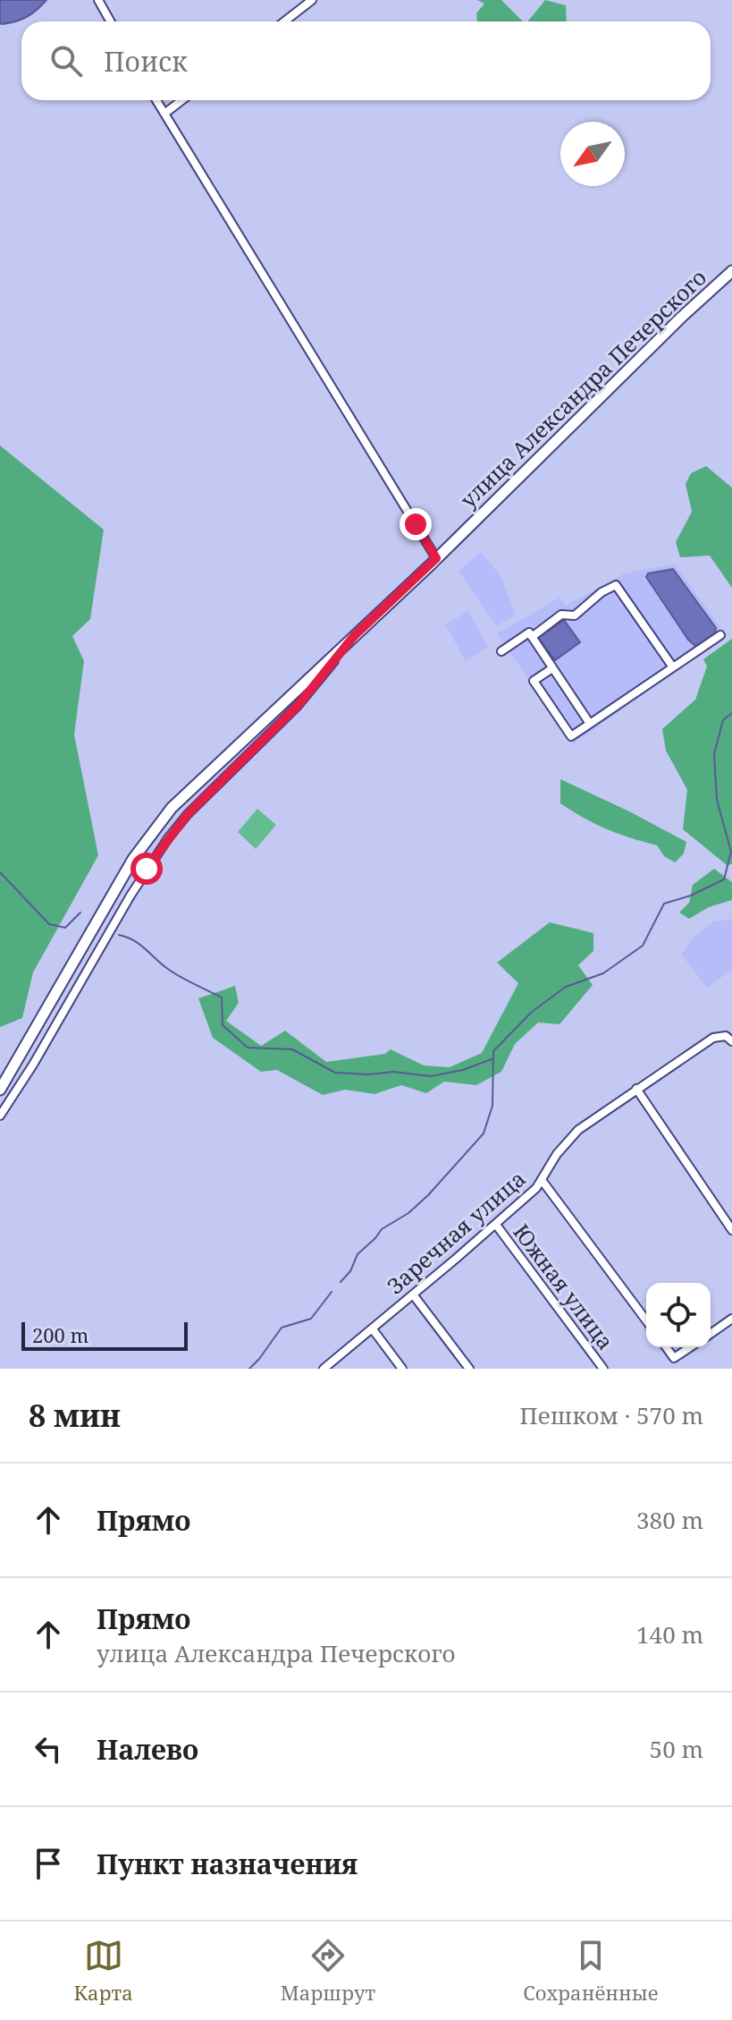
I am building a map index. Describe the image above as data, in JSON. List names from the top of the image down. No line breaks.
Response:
{"streets":{"main road":["улица Александра Печерского"],"street":["Заречная улица","Южная улица"]},"crossings":[["Заречная улица","Южная улица"]],"scale_bar":"200 m","north":"bottom left","page":{"search":"Поиск","scale":"200 m","heading":["8 мин","Пешком · 570 m"],"list":[["Прямо","380 m"],["Прямо","улица Александра Печерского","140 m"],["Налево","50 m"],"Пункт назначения"],"nav":["Карта","Маршрут","Сохранённые"]}}
